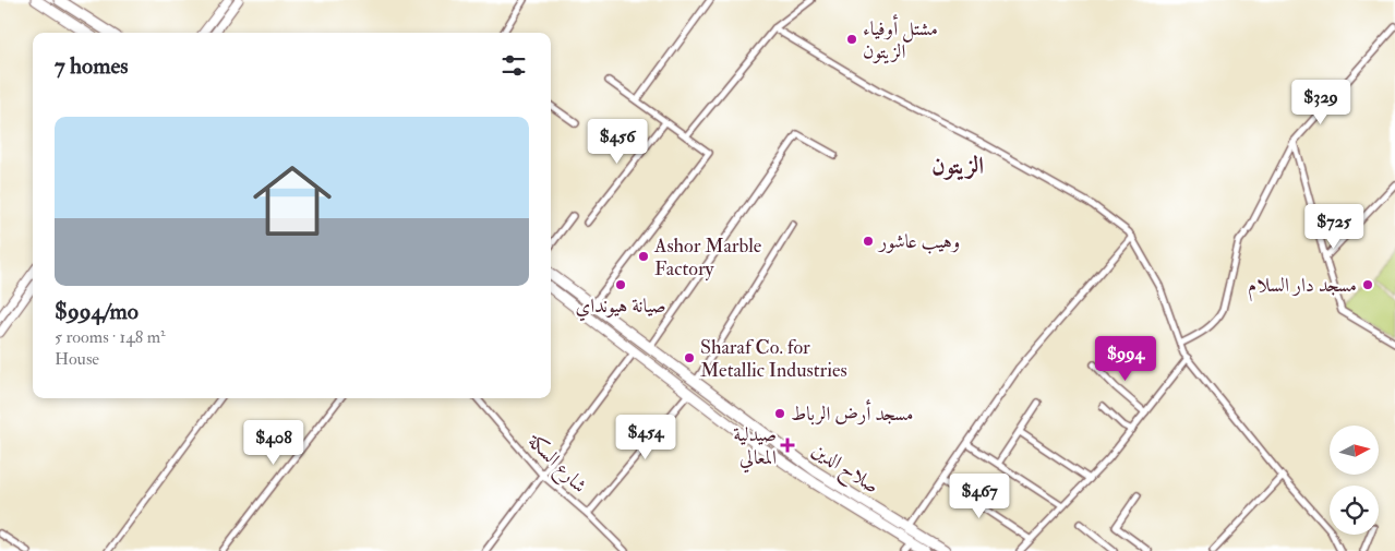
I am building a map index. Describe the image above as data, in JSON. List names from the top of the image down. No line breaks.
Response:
{"streets":{"highway":["صلاح الدين"],"street":["شارع السكة"]},"districts":["الزيتون"],"places":{"other":["مشتل أوفياء الزيتون","وهيب عاشور","Ashor Marble Factory","صيانة هيونداي","مسجد دار السلام","Sharaf Co. for Metallic Industries","مسجد أرض الرباط"],"health":["صيدلية المعالي"]},"north":"right","page":{"heading":"7 homes","price":["$329","$456","$725","$994","$454","$408","$467"],"list":[{"name":"$994/mo","note":"5 rooms · 148 m² · House"}]}}
